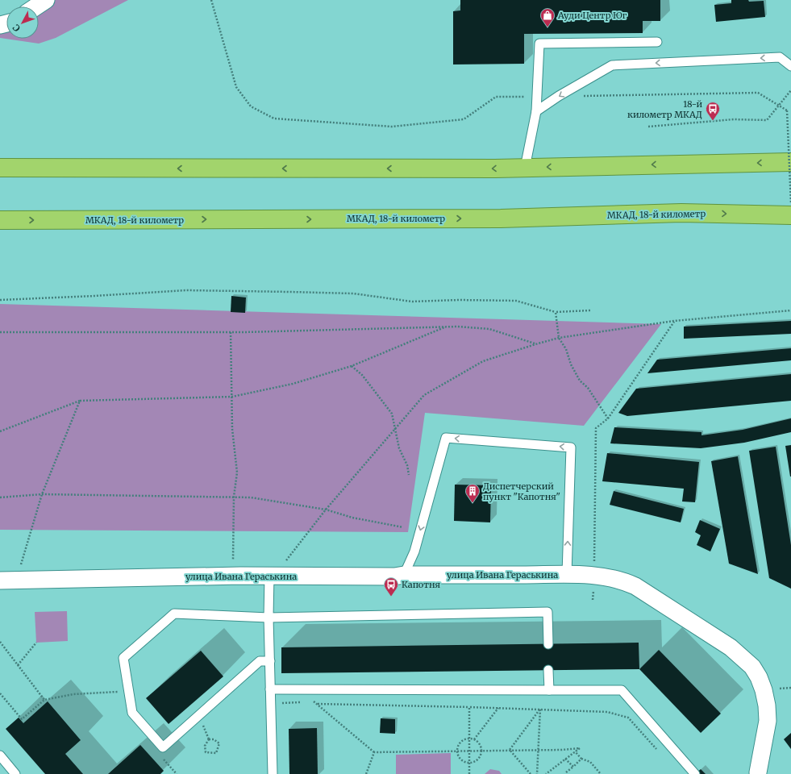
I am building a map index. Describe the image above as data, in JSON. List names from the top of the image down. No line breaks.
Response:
{"streets":{"highway":["МКАД, 18-й километр"],"street":["улица Ивана Гераськина"]},"places":{"shop":["Ауди Центр Юг"],"bus stop":["18-й километр МКАД","Капотня"],"building":["Диспетчерский пункт \"Капотня\""]},"north":"bottom left"}
